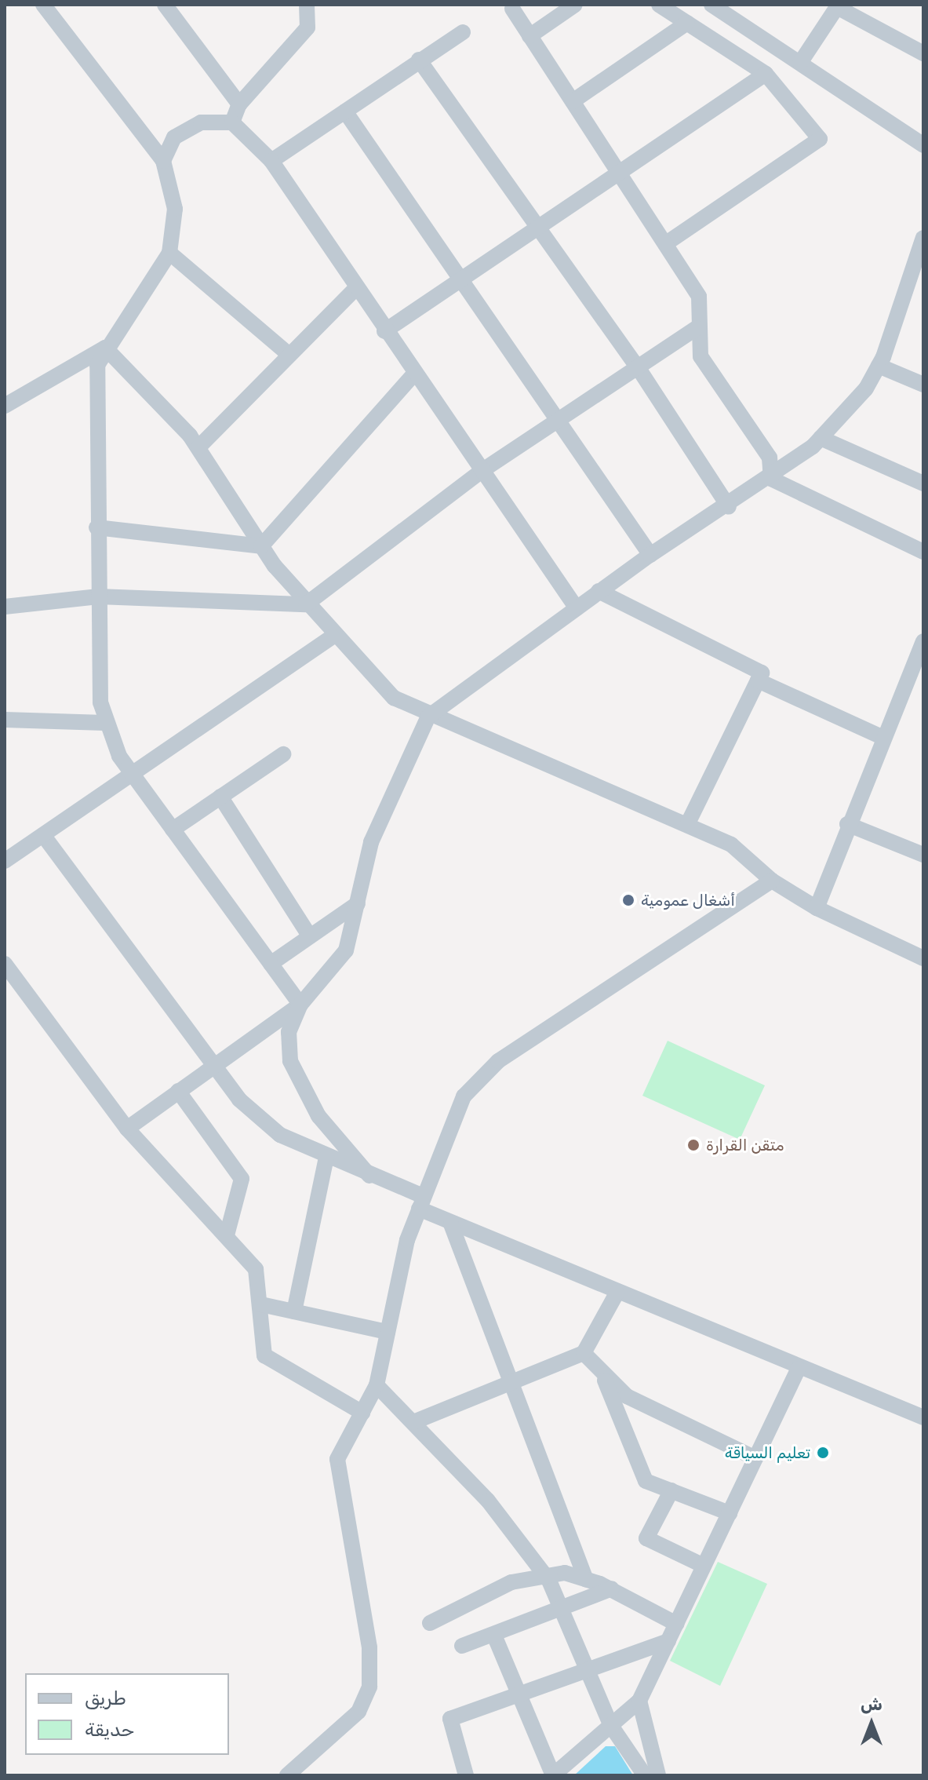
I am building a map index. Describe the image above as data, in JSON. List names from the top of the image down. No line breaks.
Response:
{"places":["أشغال عمومية","متقن القرارة","تعليم السياقة"],"legend":["طريق","حديقة"],"north":"top"}
